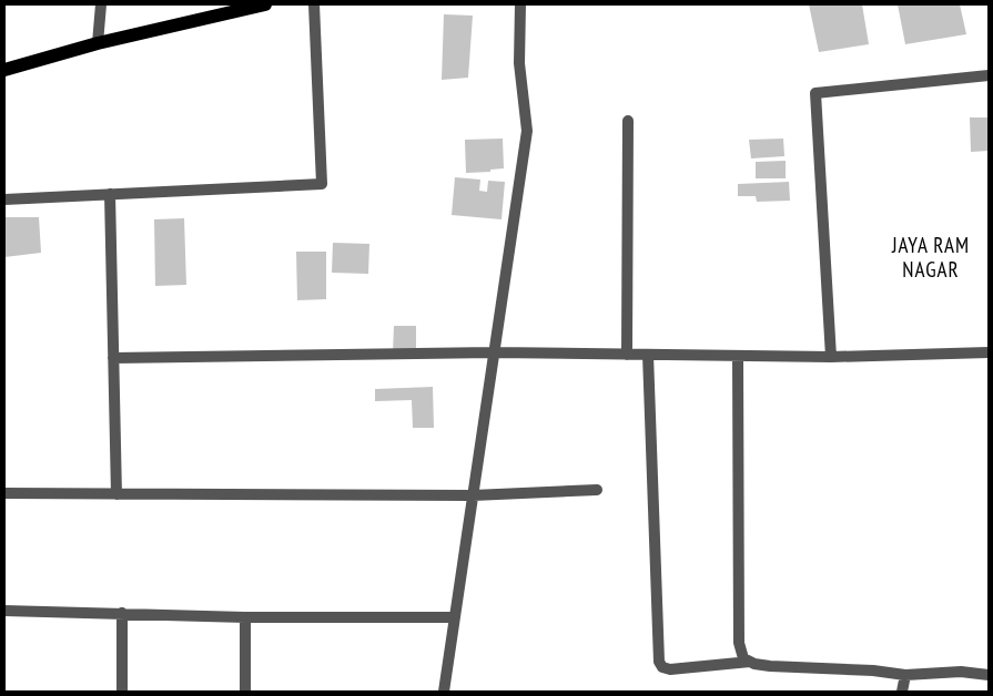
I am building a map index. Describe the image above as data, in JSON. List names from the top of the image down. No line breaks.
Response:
{"districts":["JAYA RAM NAGAR"]}
